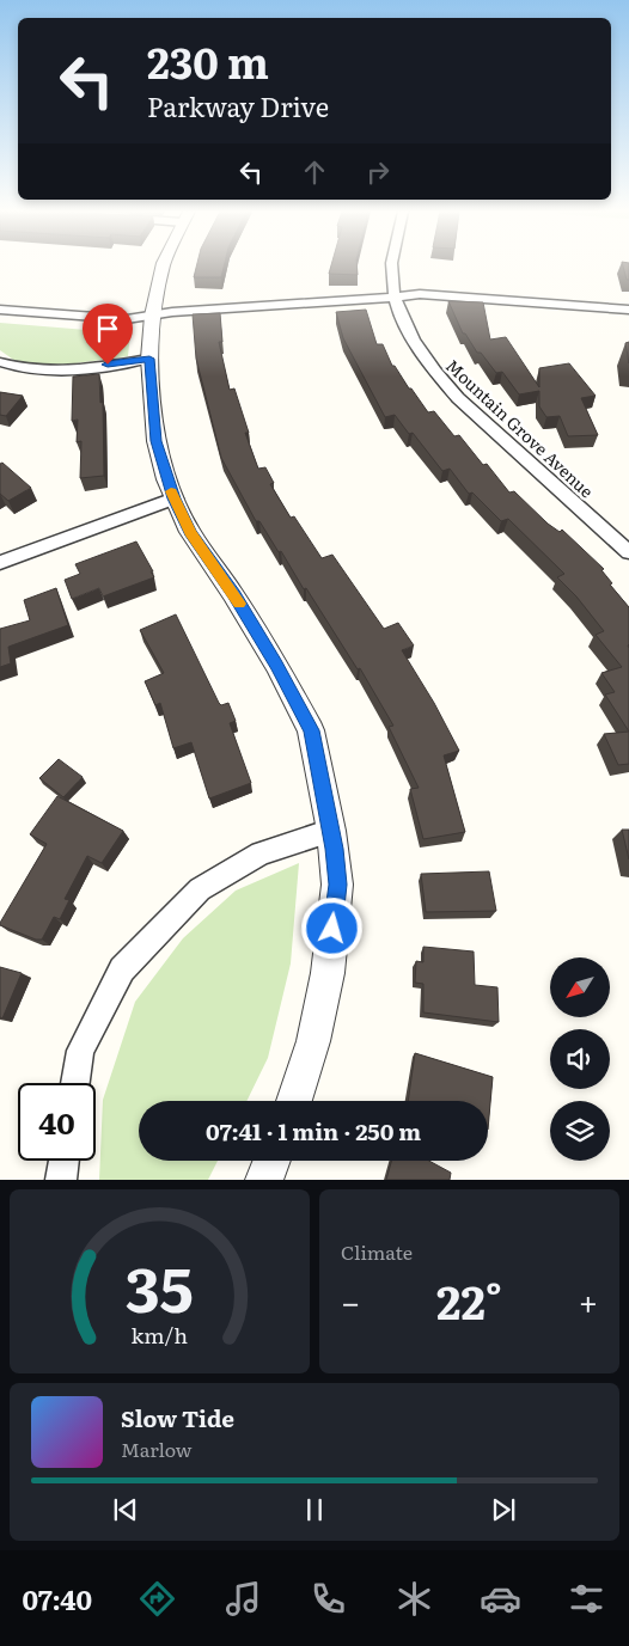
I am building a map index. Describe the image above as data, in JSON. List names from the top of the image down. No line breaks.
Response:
{"streets":{"street":["Mountain Grove Avenue"]},"north":"bottom left","page":{"turn":["230 m","Parkway Drive"],"limit":"40","trip":"07:41 · 1 min · 250 m","tile":"Climate","heat":["−","22°","+"],"song":["Slow Tide","Marlow"],"tabs":"07:40","gauge":["35","km/h"]}}
